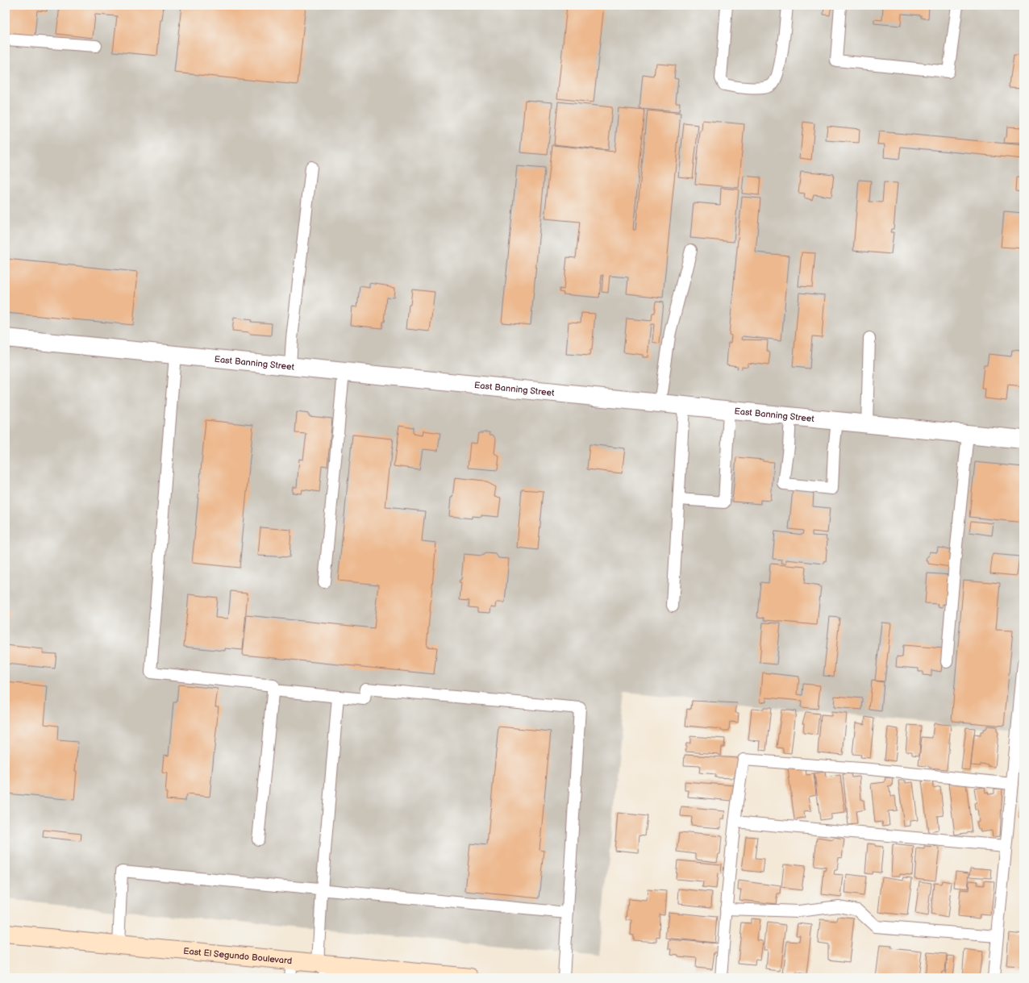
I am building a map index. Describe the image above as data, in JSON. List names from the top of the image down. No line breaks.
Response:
{"streets":{"street":["East Banning Street","East El Segundo Boulevard"]}}
